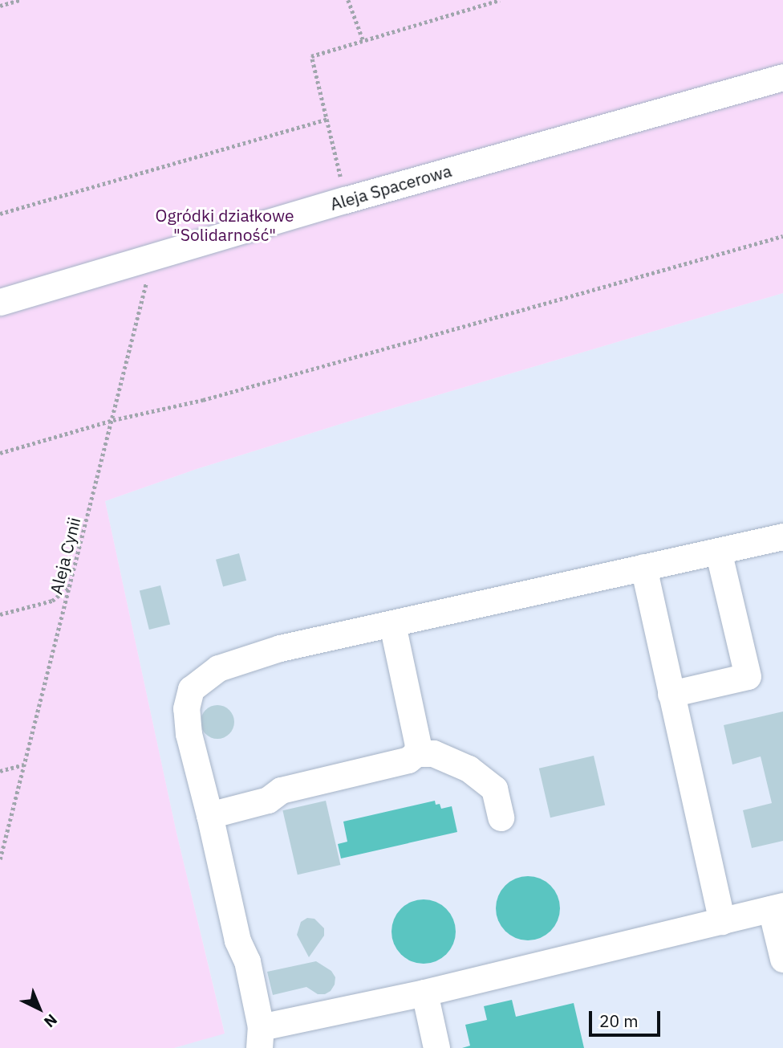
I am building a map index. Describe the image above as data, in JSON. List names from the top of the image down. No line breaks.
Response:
{"streets":{"street":["Aleja Spacerowa"],"path":["Aleja Cynii"]},"crossings":[["Aleja Spacerowa","Aleja Cynii"]],"parks":["Ogródki działkowe \"Solidarność\""],"scale_bar":"20 m","north":"bottom right"}
